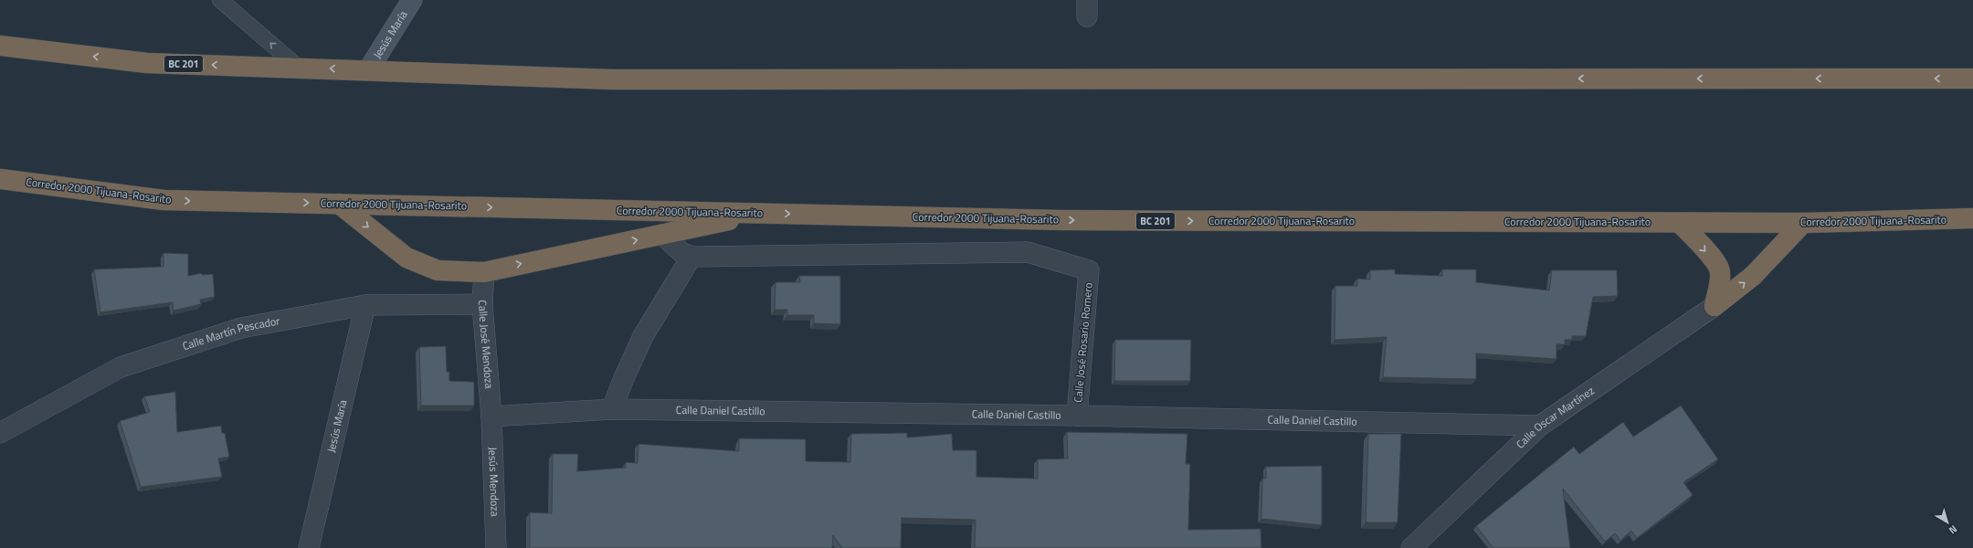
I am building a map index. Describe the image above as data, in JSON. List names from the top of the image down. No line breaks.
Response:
{"streets":{"highway":["BC 201","Corredor 2000 Tijuana-Rosarito"],"street":["Jesús María","Calle Martín Pescador","Calle José Rosario Romero","Calle José Mendoza","Calle Daniel Castillo","Calle Oscar Martínez","Jesús Mendoza"]},"crossings":[["Jesús María","BC 201"],["Jesús María","Calle Martín Pescador"],["Calle Martín Pescador","Calle José Mendoza"],["Calle José Rosario Romero","Calle Daniel Castillo"],["Calle José Mendoza","Calle Daniel Castillo"],["Calle José Mendoza","Jesús Mendoza"],["Calle Daniel Castillo","Calle Oscar Martínez"],["Calle Daniel Castillo","Jesús Mendoza"]],"north":"bottom right"}
